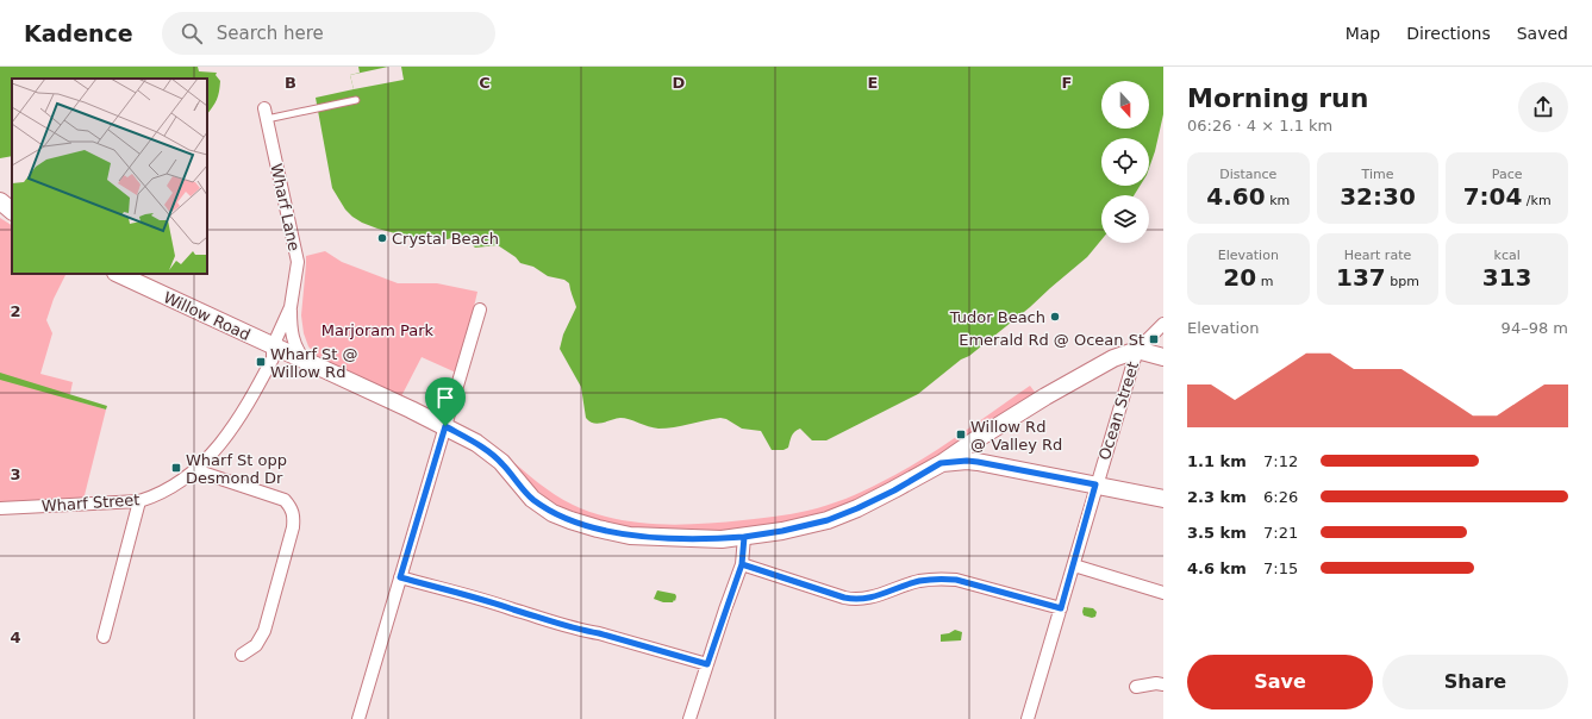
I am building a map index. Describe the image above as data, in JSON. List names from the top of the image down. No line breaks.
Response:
{"streets":{"main road":["Willow Road"],"street":["Wharf Lane","Ocean Street","Wharf Street"]},"crossings":[["Wharf Lane","Willow Road"],["Wharf Lane","Wharf Street"],["Willow Road","Ocean Street"],["Willow Road","Wharf Street"]],"parks":["Marjoram Park"],"places":{"other":["Crystal Beach","Tudor Beach"],"transit":["Emerald Rd @ Ocean St","Wharf St @ Willow Rd","Willow Rd @ Valley Rd","Wharf St opp Desmond Dr"]},"north":"bottom","page":{"header":"Kadence","search":"Search here","nav":["Map","Directions","Saved"],"heading":["Morning run","06:26 · 4 × 1.1 km"],"stats":[["Distance","4.60 km"],["Time","32:30"],["Pace","7:04 /km"],["Elevation","20 m"],["Heart rate","137 bpm"],["kcal","313"]],"chart":["Elevation","94–98 m"],"list":[{"name":"1.1 km","note":"7:12"},{"name":"2.3 km","note":"6:26"},{"name":"3.5 km","note":"7:21"},{"name":"4.6 km","note":"7:15"}],"buttons":["Save","Share"]},"grid":{"columns":["B","C","D","E","F"],"rows":["2","3","4"]}}
